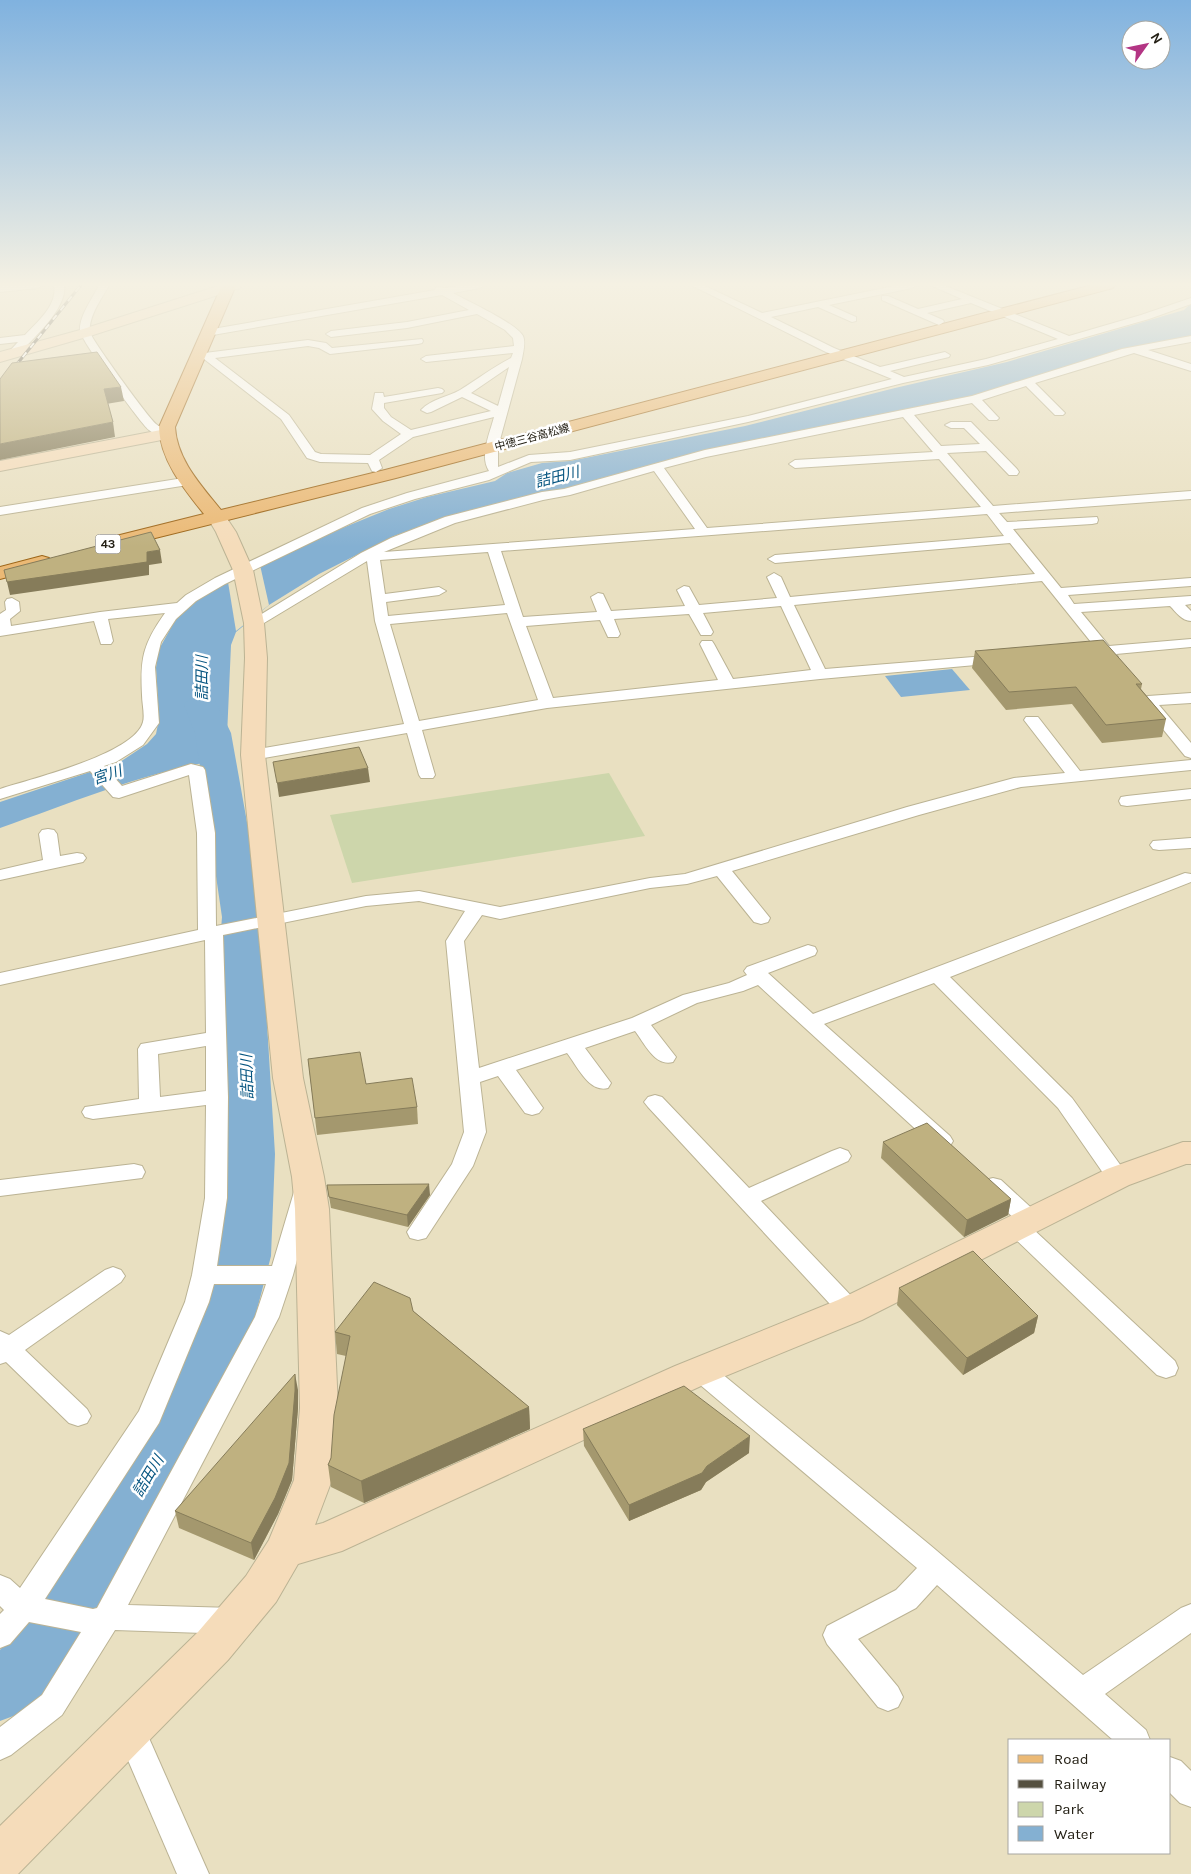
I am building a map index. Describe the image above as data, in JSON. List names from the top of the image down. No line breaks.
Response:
{"streets":{"main road":["中徳三谷高松線","43"]},"water":["詰田川","宮川"],"legend":["Road","Railway","Park","Water"],"north":"top right"}
